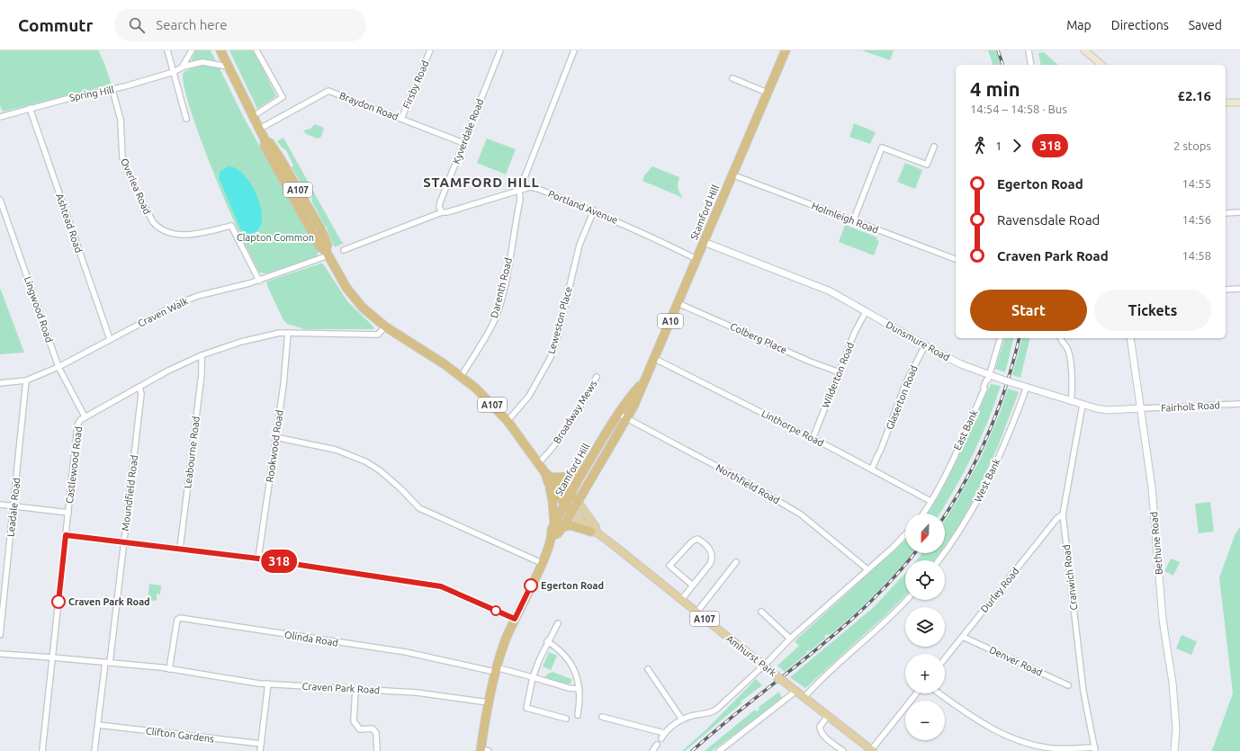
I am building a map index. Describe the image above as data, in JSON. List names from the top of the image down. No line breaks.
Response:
{"streets":{"highway":["A107","Stamford Hill","A10"],"main road":["Amhurst Park"],"street":["Firsby Road","Spring Hill","Braydon Road","Kyverdale Road","Overlea Road","Portland Avenue","Holmleigh Road","Ashtead Road","Darenth Road","Lingwood Road","Craven Walk","Leweston Place","Colberg Place","Dunsmure Road","Wilderton Road","Glaserton Road","Fairholt Road","Broadway Mews","Linthorpe Road","East Bank","Rookwood Road","Leabourne Road","Castlewood Road","West Bank","Northfield Road","Moundfield Road","Leadale Road","Bethune Road","Cranwich Road","Durley Road","Olinda Road","Denver Road","Craven Park Road","Clifton Gardens"]},"crossings":[["Firsby Road","Braydon Road"],["Spring Hill","Overlea Road"],["Spring Hill","A107"],["Spring Hill","Ashtead Road"],["Braydon Road","Kyverdale Road"],["Braydon Road","A107"],["Kyverdale Road","Portland Avenue"],["Overlea Road","Craven Walk"],["A107","Stamford Hill"],["A107","Darenth Road"],["A107","Craven Walk"],["A107","Leweston Place"],["A107","Broadway Mews"],["A107","Castlewood Road"],["A107","Amhurst Park"],["Portland Avenue","Stamford Hill"],["Portland Avenue","Darenth Road"],["Portland Avenue","Leweston Place"],["Stamford Hill","Holmleigh Road"],["Stamford Hill","A10"],["Stamford Hill","Colberg Place"],["Stamford Hill","Dunsmure Road"],["Stamford Hill","Linthorpe Road"],["Stamford Hill","Northfield Road"],["Stamford Hill","Olinda Road"],["Stamford Hill","Amhurst Park"],["Stamford Hill","Craven Park Road"],["Ashtead Road","Craven Walk"],["Lingwood Road","Craven Walk"],["Lingwood Road","Castlewood Road"],["Craven Walk","Leadale Road"],["A10","Craven Park Road"],["Colberg Place","Wilderton Road"],["Dunsmure Road","Wilderton Road"],["Dunsmure Road","Glaserton Road"],["Dunsmure Road","Fairholt Road"],["Dunsmure Road","East Bank"],["Dunsmure Road","West Bank"],["Dunsmure Road","Bethune Road"],["Dunsmure Road","Cranwich Road"],["Wilderton Road","Linthorpe Road"],["Glaserton Road","Linthorpe Road"],["Fairholt Road","Bethune Road"],["Linthorpe Road","East Bank"],["Rookwood Road","Castlewood Road"],["Leabourne Road","Castlewood Road"],["Castlewood Road","Moundfield Road"],["Castlewood Road","Craven Park Road"],["Moundfield Road","Craven Park Road"],["Moundfield Road","Clifton Gardens"],["Cranwich Road","Durley Road"],["Durley Road","Denver Road"],["Olinda Road","Craven Park Road"]],"districts":["STAMFORD HILL"],"parks":["Clapton Common"],"places":["Egerton Road","Craven Park Road"],"lines":["bus line 318"],"north":"bottom","page":{"header":"Commutr","search":"Search here","nav":["Map","Directions","Saved"],"on_map":"318","heading":["4 min","14:54 – 14:58 · Bus","£2.16"],"legs":["1","318","2 stops"],"list":[{"name":"Egerton Road","value":"14:55"},{"name":"Ravensdale Road","value":"14:56"},{"name":"Craven Park Road","value":"14:58"}],"buttons":["Start","Tickets"],"map_buttons":["+","−"]}}
